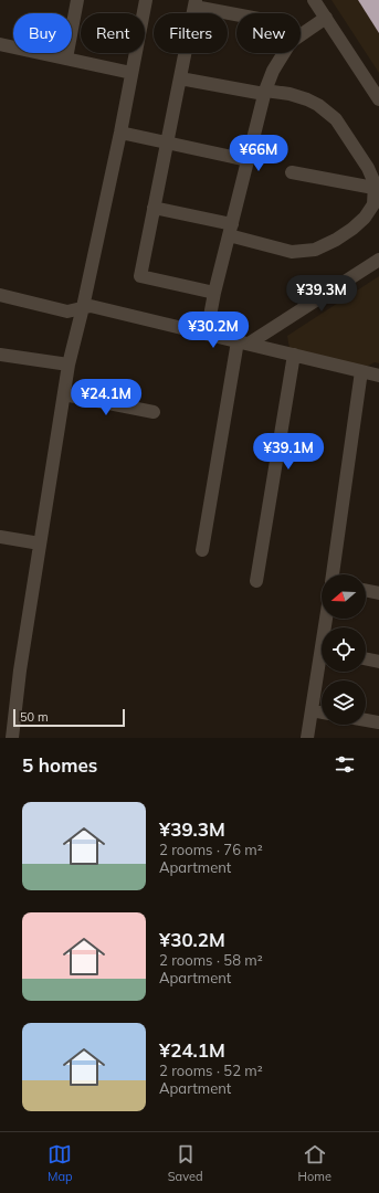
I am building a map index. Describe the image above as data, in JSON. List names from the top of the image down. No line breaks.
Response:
{"scale_bar":"50 m","north":"left","page":{"chip":["Buy","Rent","Filters","New"],"price":["¥66M","¥39.3M","¥30.2M","¥24.1M","¥39.1M"],"scale":"50 m","heading":"5 homes","list":[{"name":"¥39.3M","note":"2 rooms · 76 m² · Apartment"},{"name":"¥30.2M","note":"2 rooms · 58 m² · Apartment"},{"name":"¥24.1M","note":"2 rooms · 52 m² · Apartment"}],"tabs":["Map","Saved","Home"]}}
